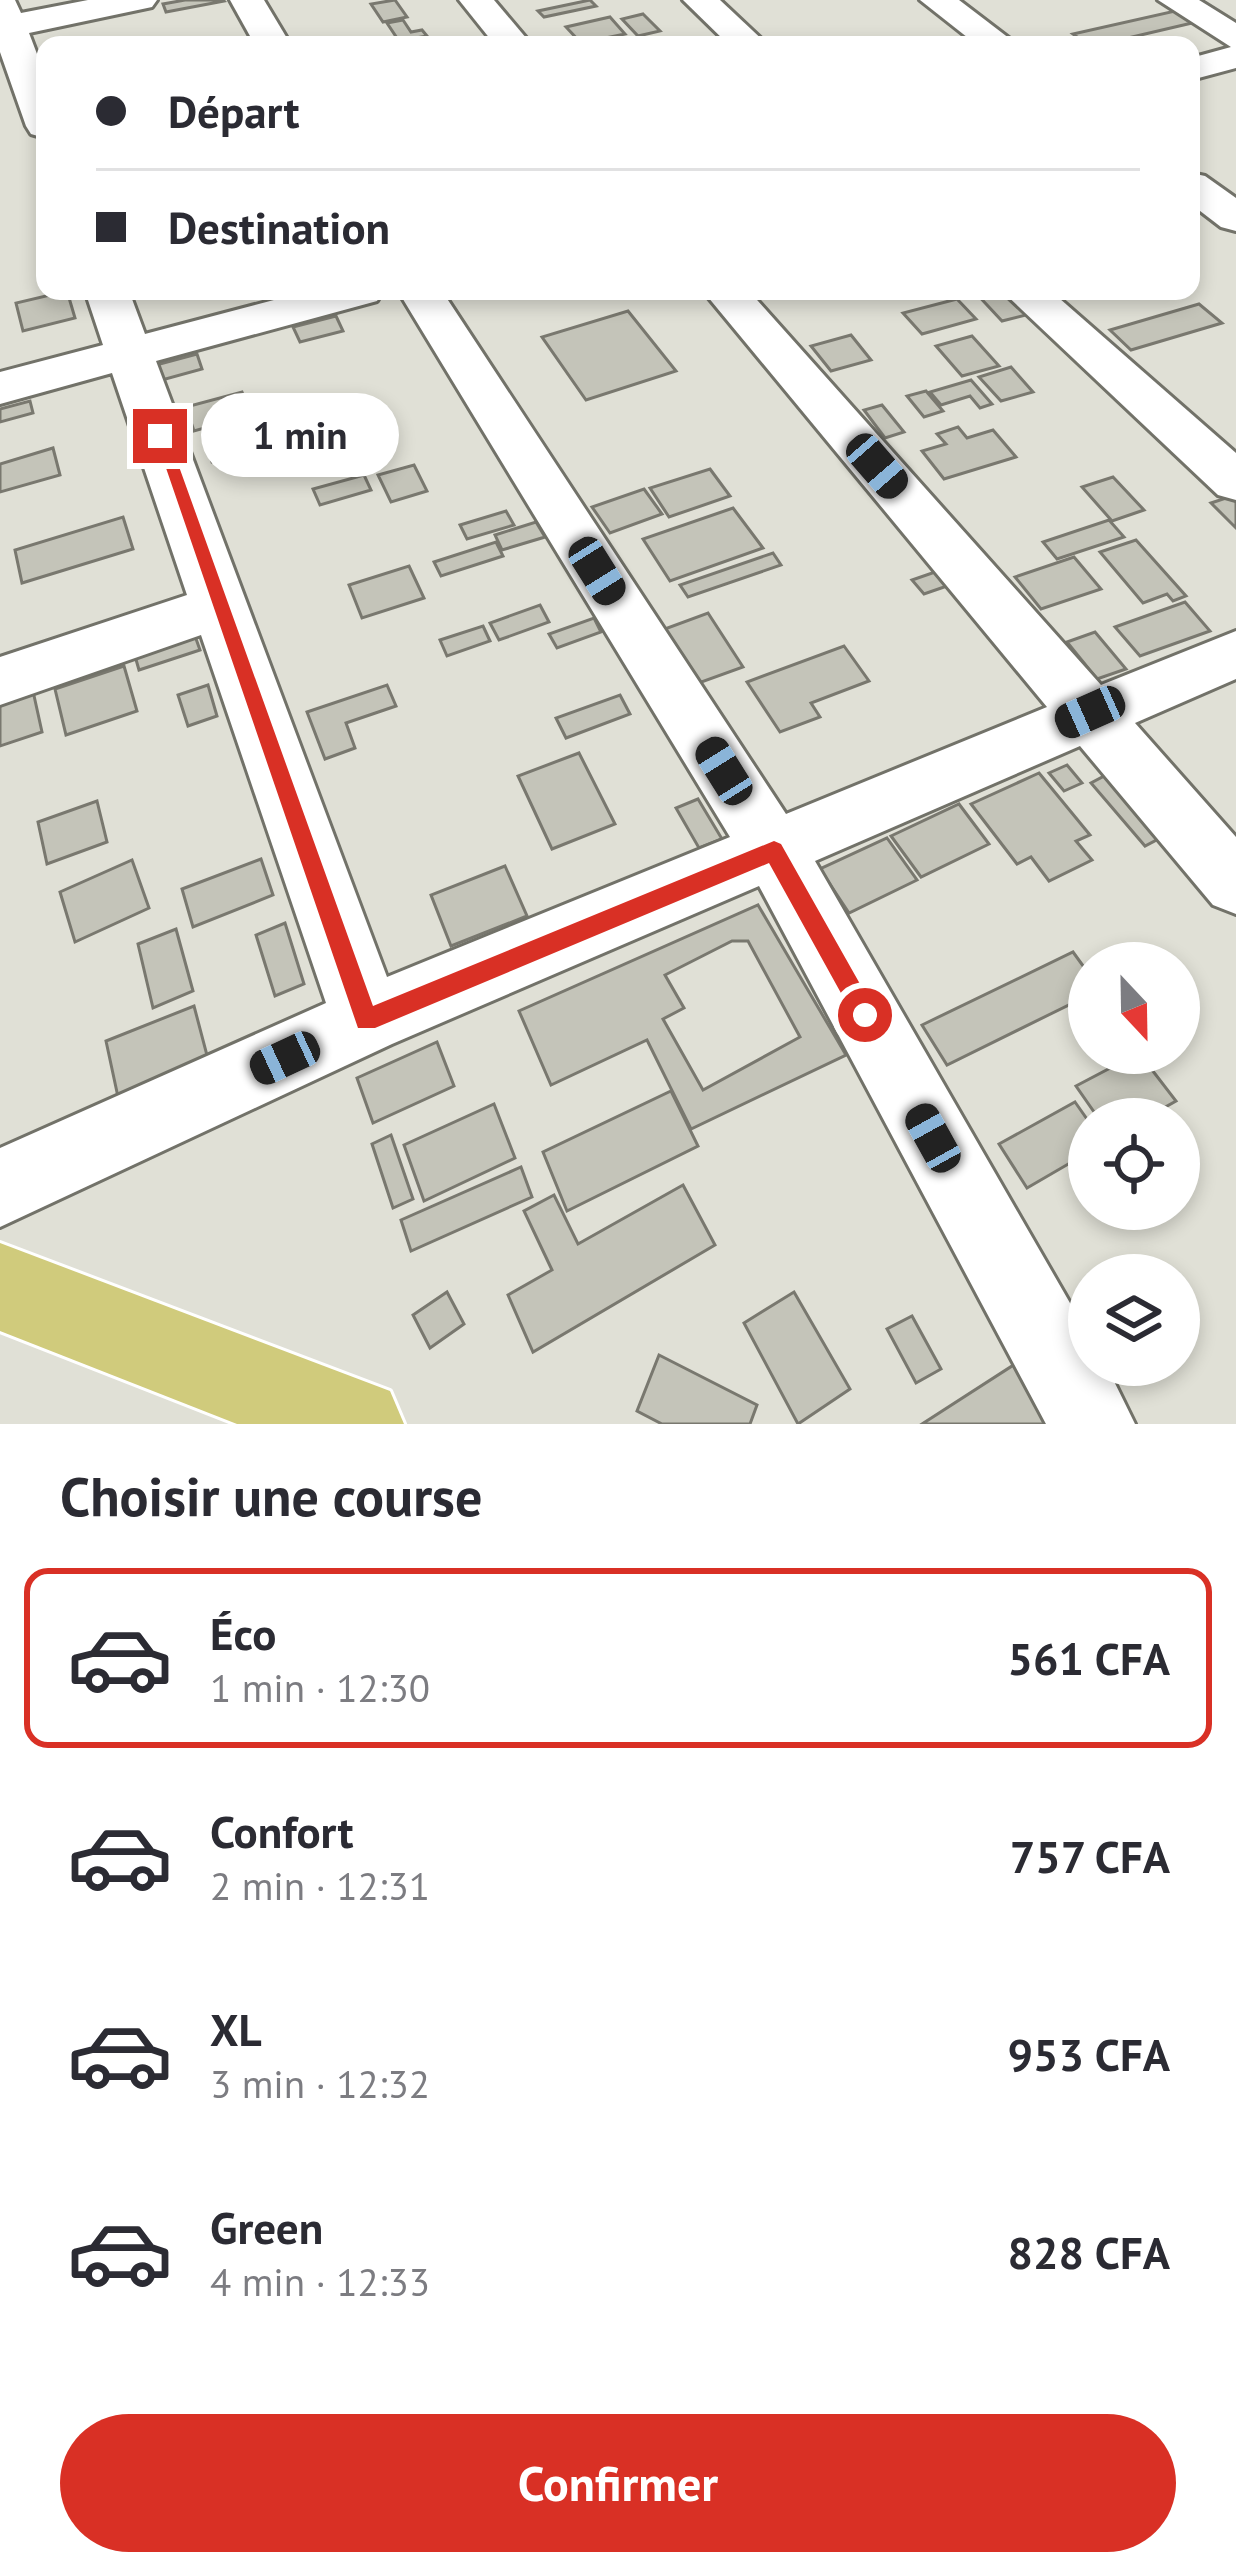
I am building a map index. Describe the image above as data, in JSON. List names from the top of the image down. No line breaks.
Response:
{"north":"bottom","page":{"banner":["Départ","Destination"],"bubble":"1 min","heading":"Choisir une course","list":[{"name":"Éco","note":"1 min · 12:30","value":"561 CFA"},{"name":"Confort","note":"2 min · 12:31","value":"757 CFA"},{"name":"XL","note":"3 min · 12:32","value":"953 CFA"},{"name":"Green","note":"4 min · 12:33","value":"828 CFA"}],"buttons":"Confirmer"}}
